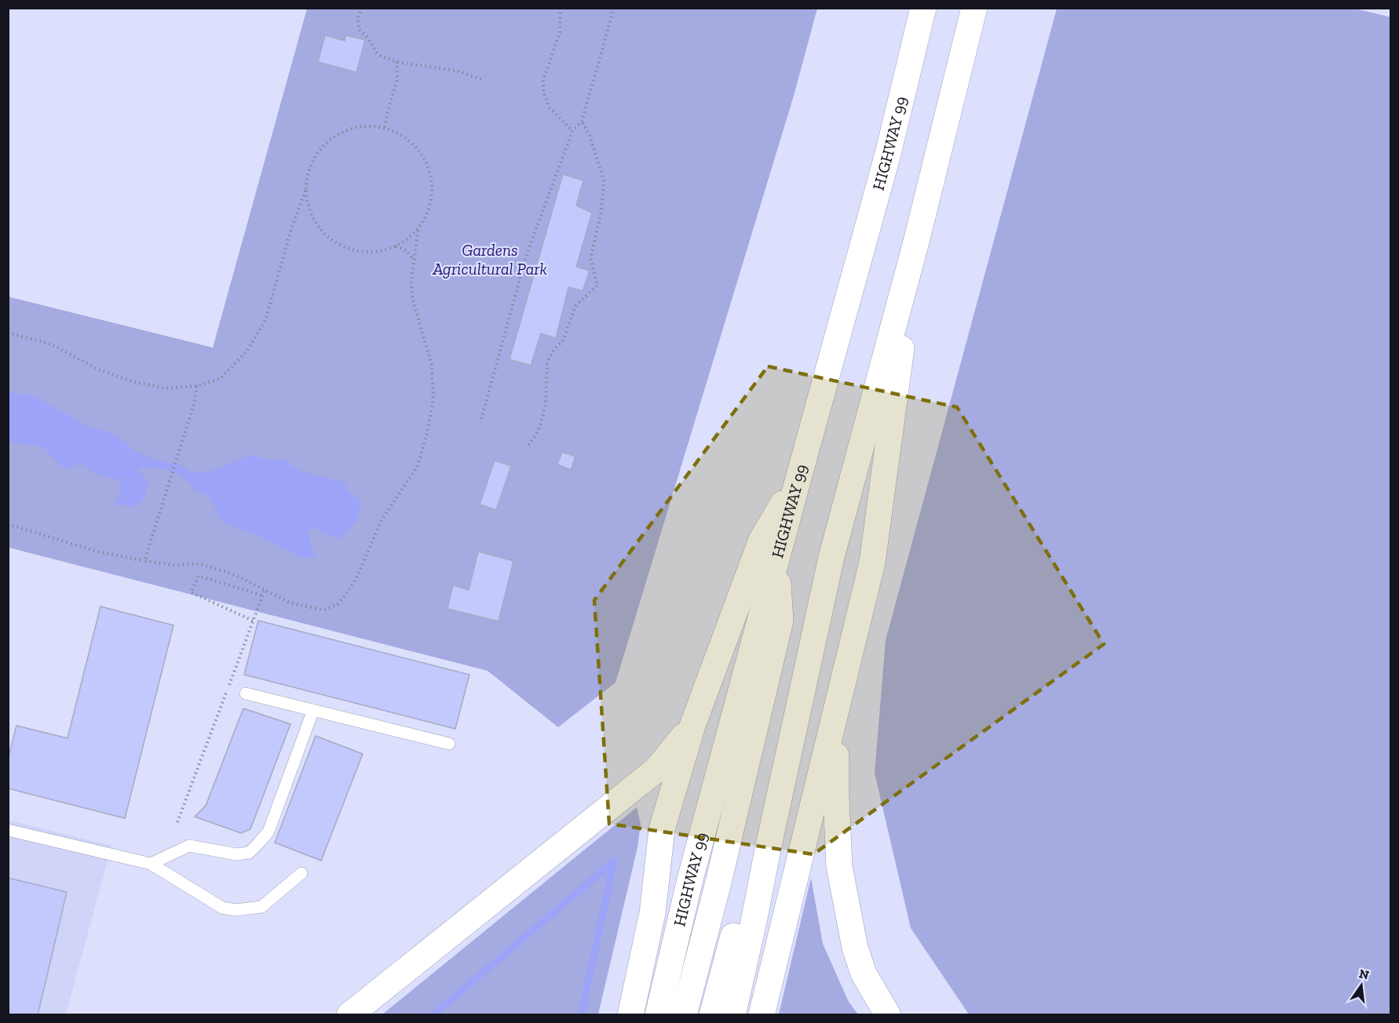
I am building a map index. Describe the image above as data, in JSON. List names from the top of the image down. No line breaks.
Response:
{"streets":{"highway":["HIGHWAY 99"]},"parks":["Gardens Agricultural Park"],"north":"top"}
